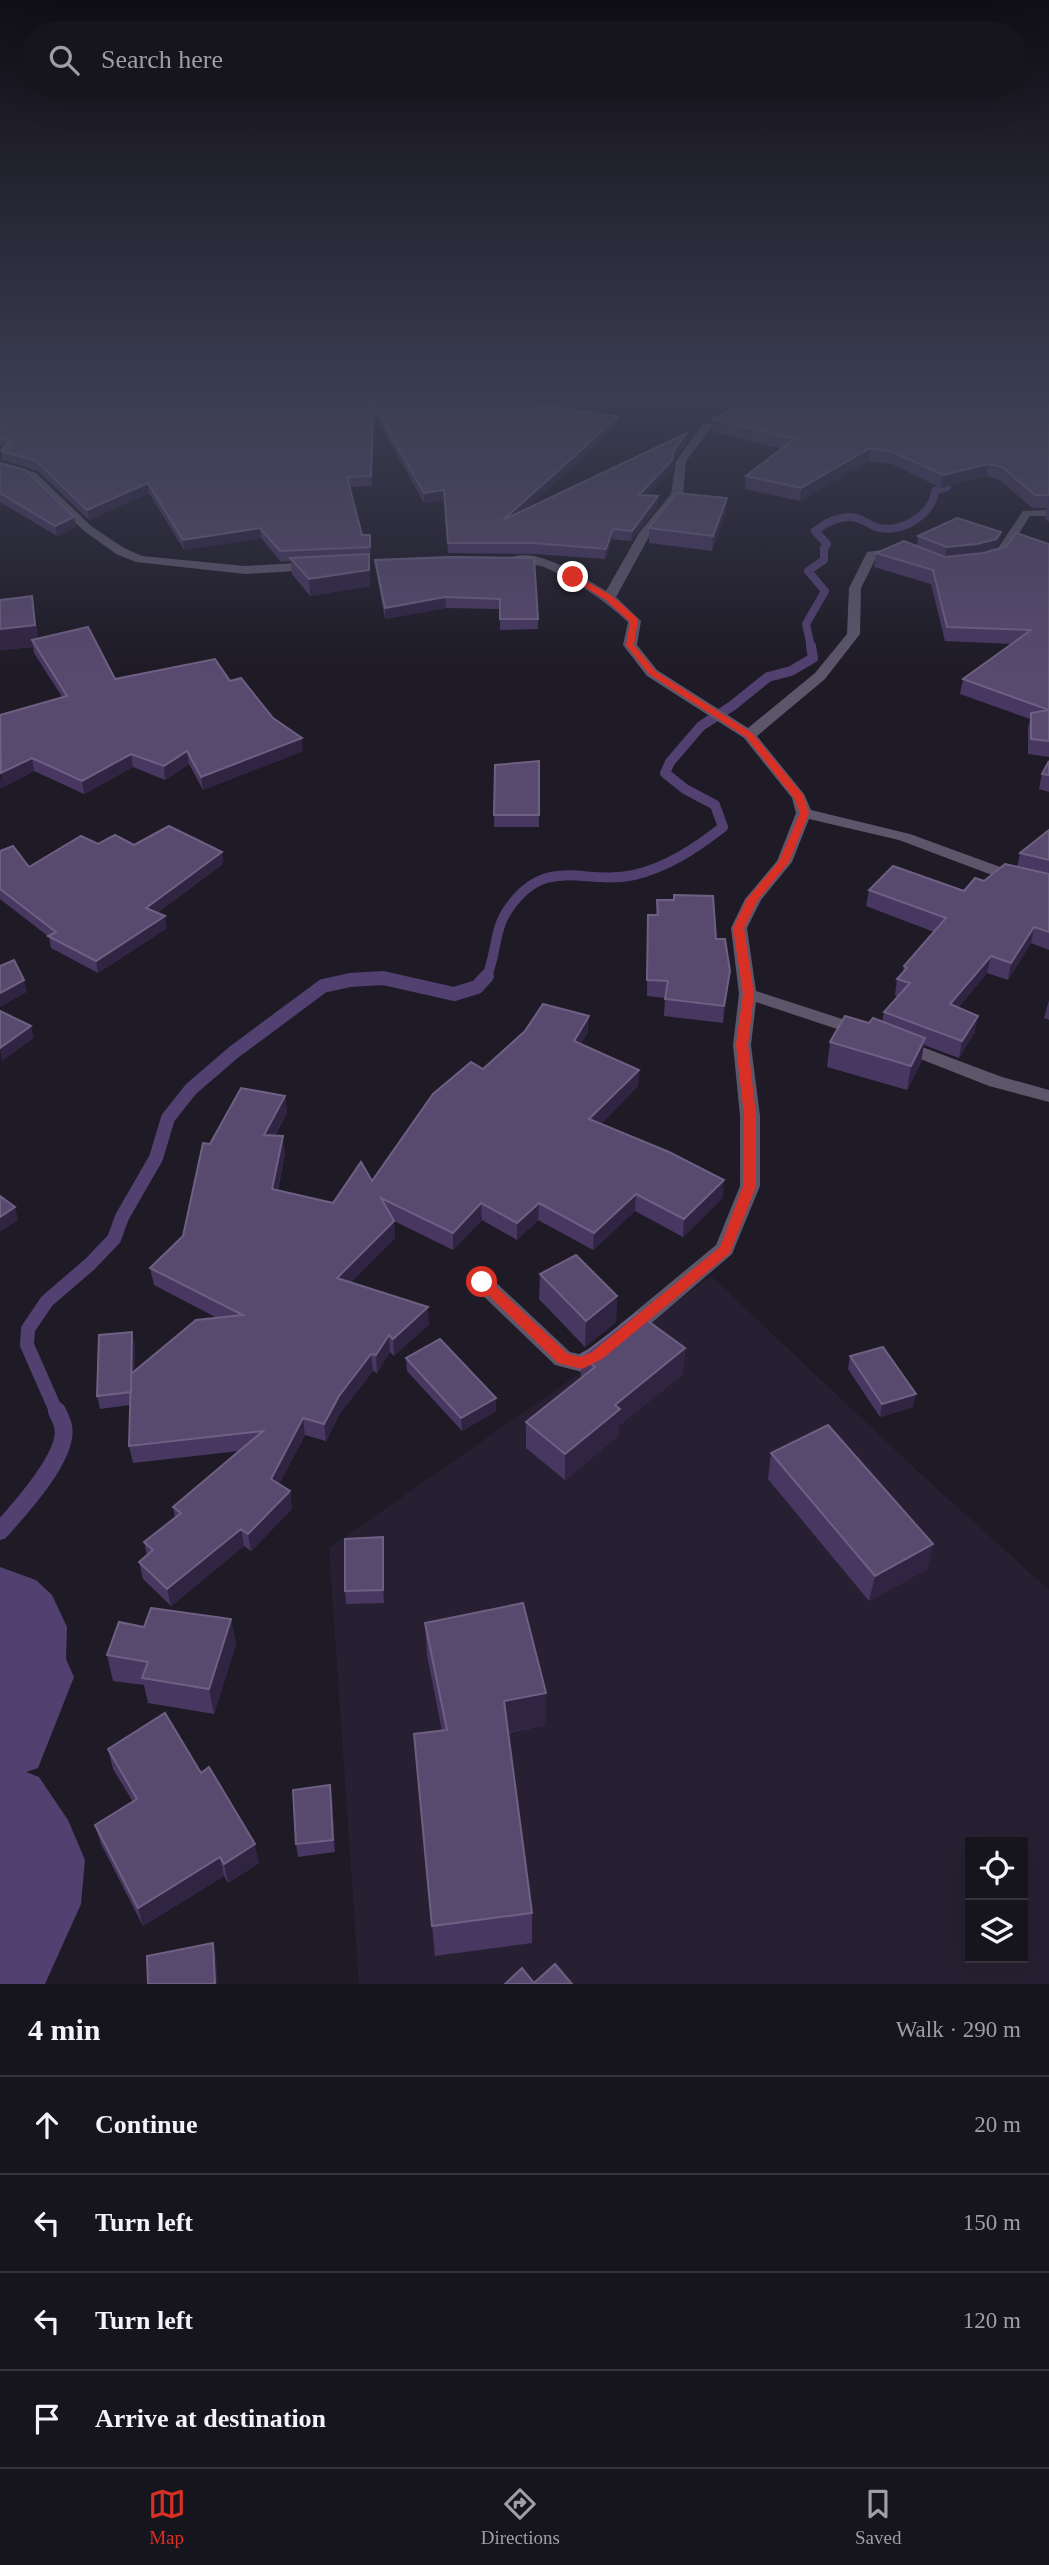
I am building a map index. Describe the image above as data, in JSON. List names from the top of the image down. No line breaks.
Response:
{"page":{"search":"Search here","heading":["4 min","Walk · 290 m"],"list":[["Continue","20 m"],["Turn left","150 m"],["Turn left","120 m"],"Arrive at destination"],"nav":["Map","Directions","Saved"]}}
